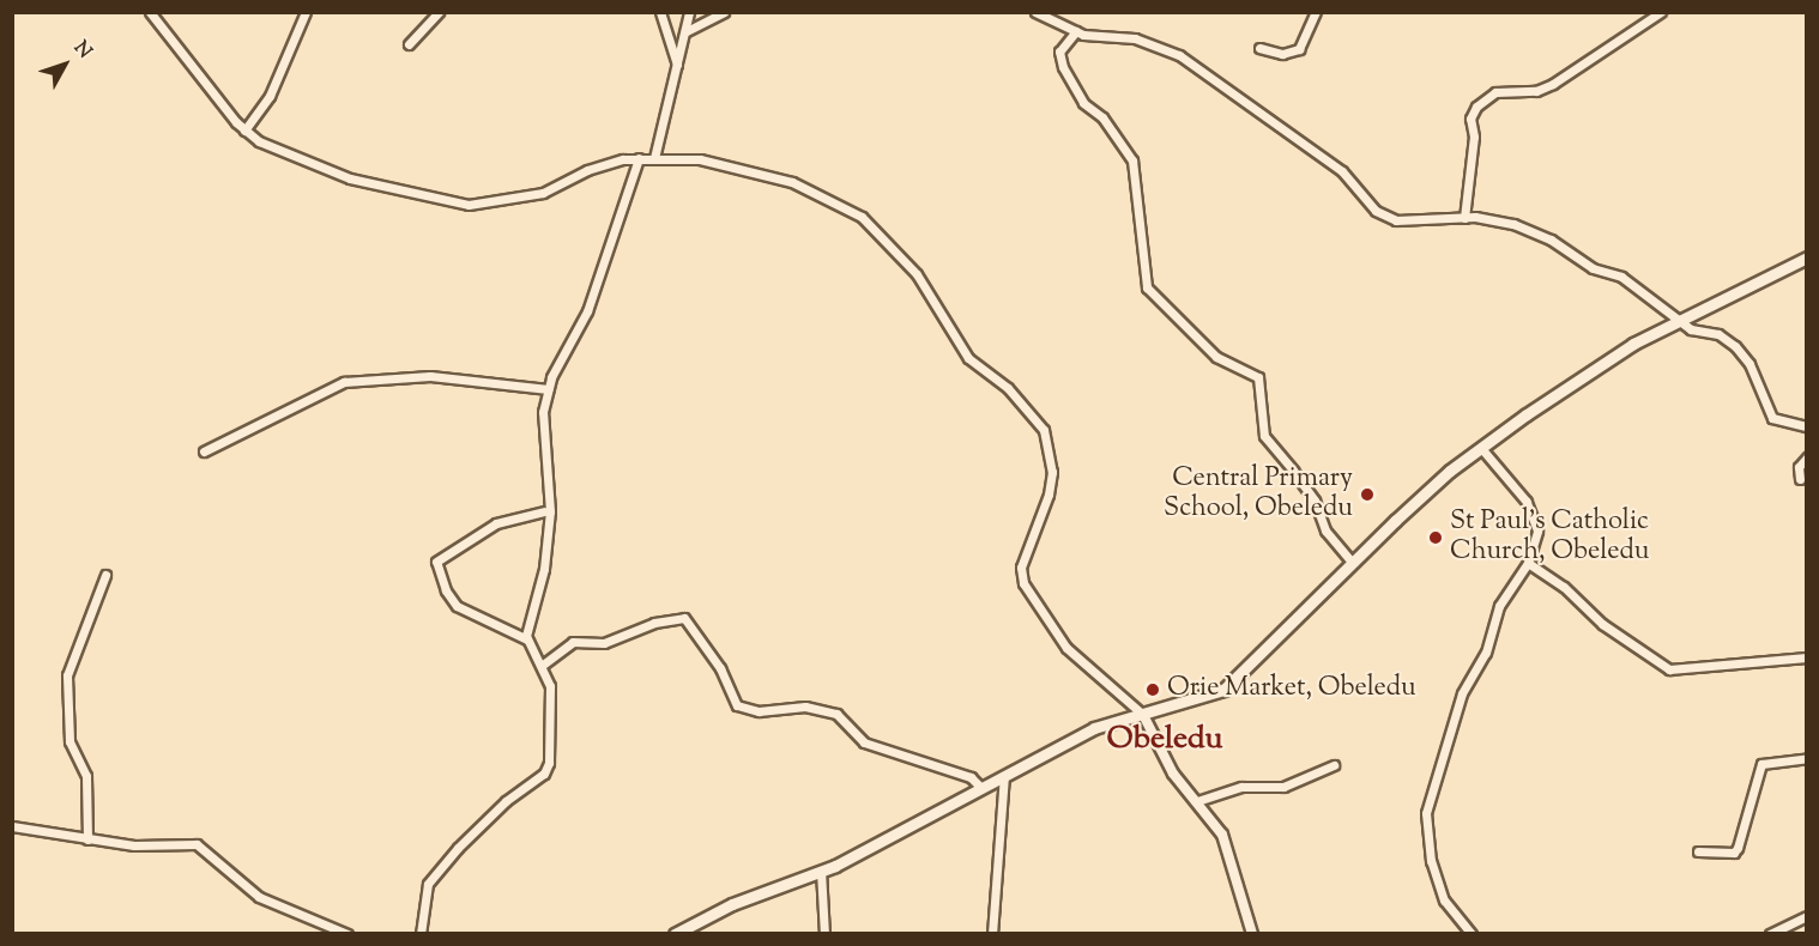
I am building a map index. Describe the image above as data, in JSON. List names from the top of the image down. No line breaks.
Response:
{"districts":["Obeledu"],"places":["Central Primary School, Obeledu","St Paul's Catholic Church, Obeledu","Orie Market, Obeledu"],"north":"top right"}
